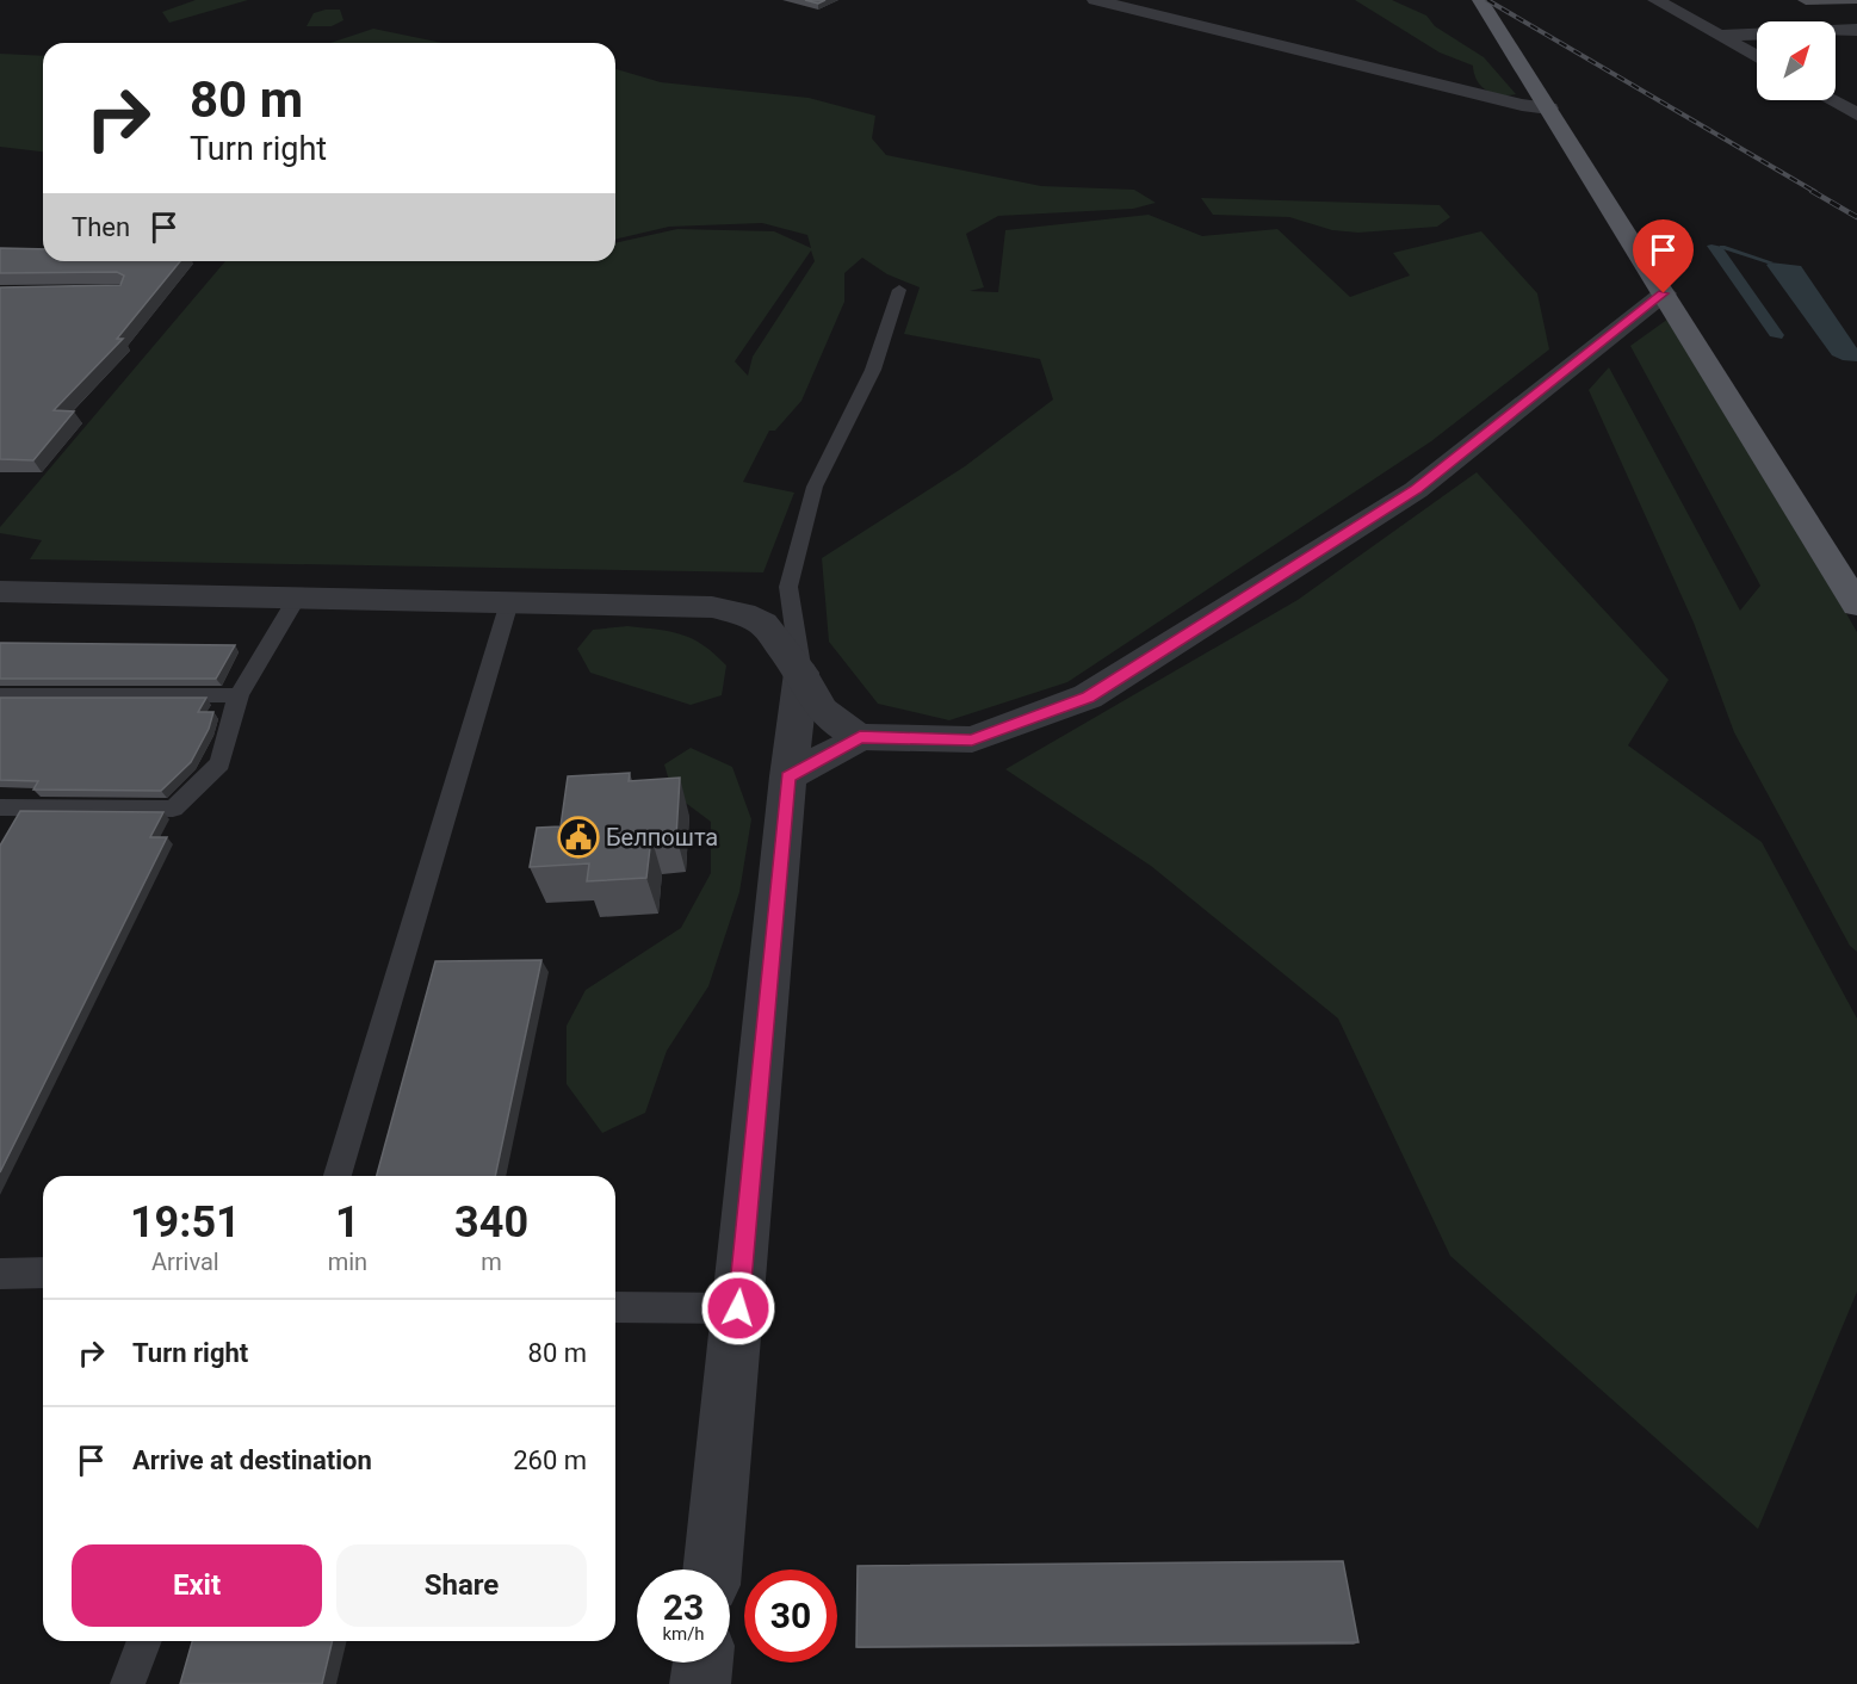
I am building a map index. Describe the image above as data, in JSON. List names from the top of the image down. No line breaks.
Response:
{"places":{"public building":["Белпошта"]},"north":"top right","page":{"turn":["80 m","Turn right"],"then":"Then","eta":["19:51","Arrival","1","min","340","m"],"list":[{"name":"Turn right","value":"80 m"},{"name":"Arrive at destination","value":"260 m"}],"buttons":["Exit","Share"],"speed":"23 km/h","limit":"30"}}
